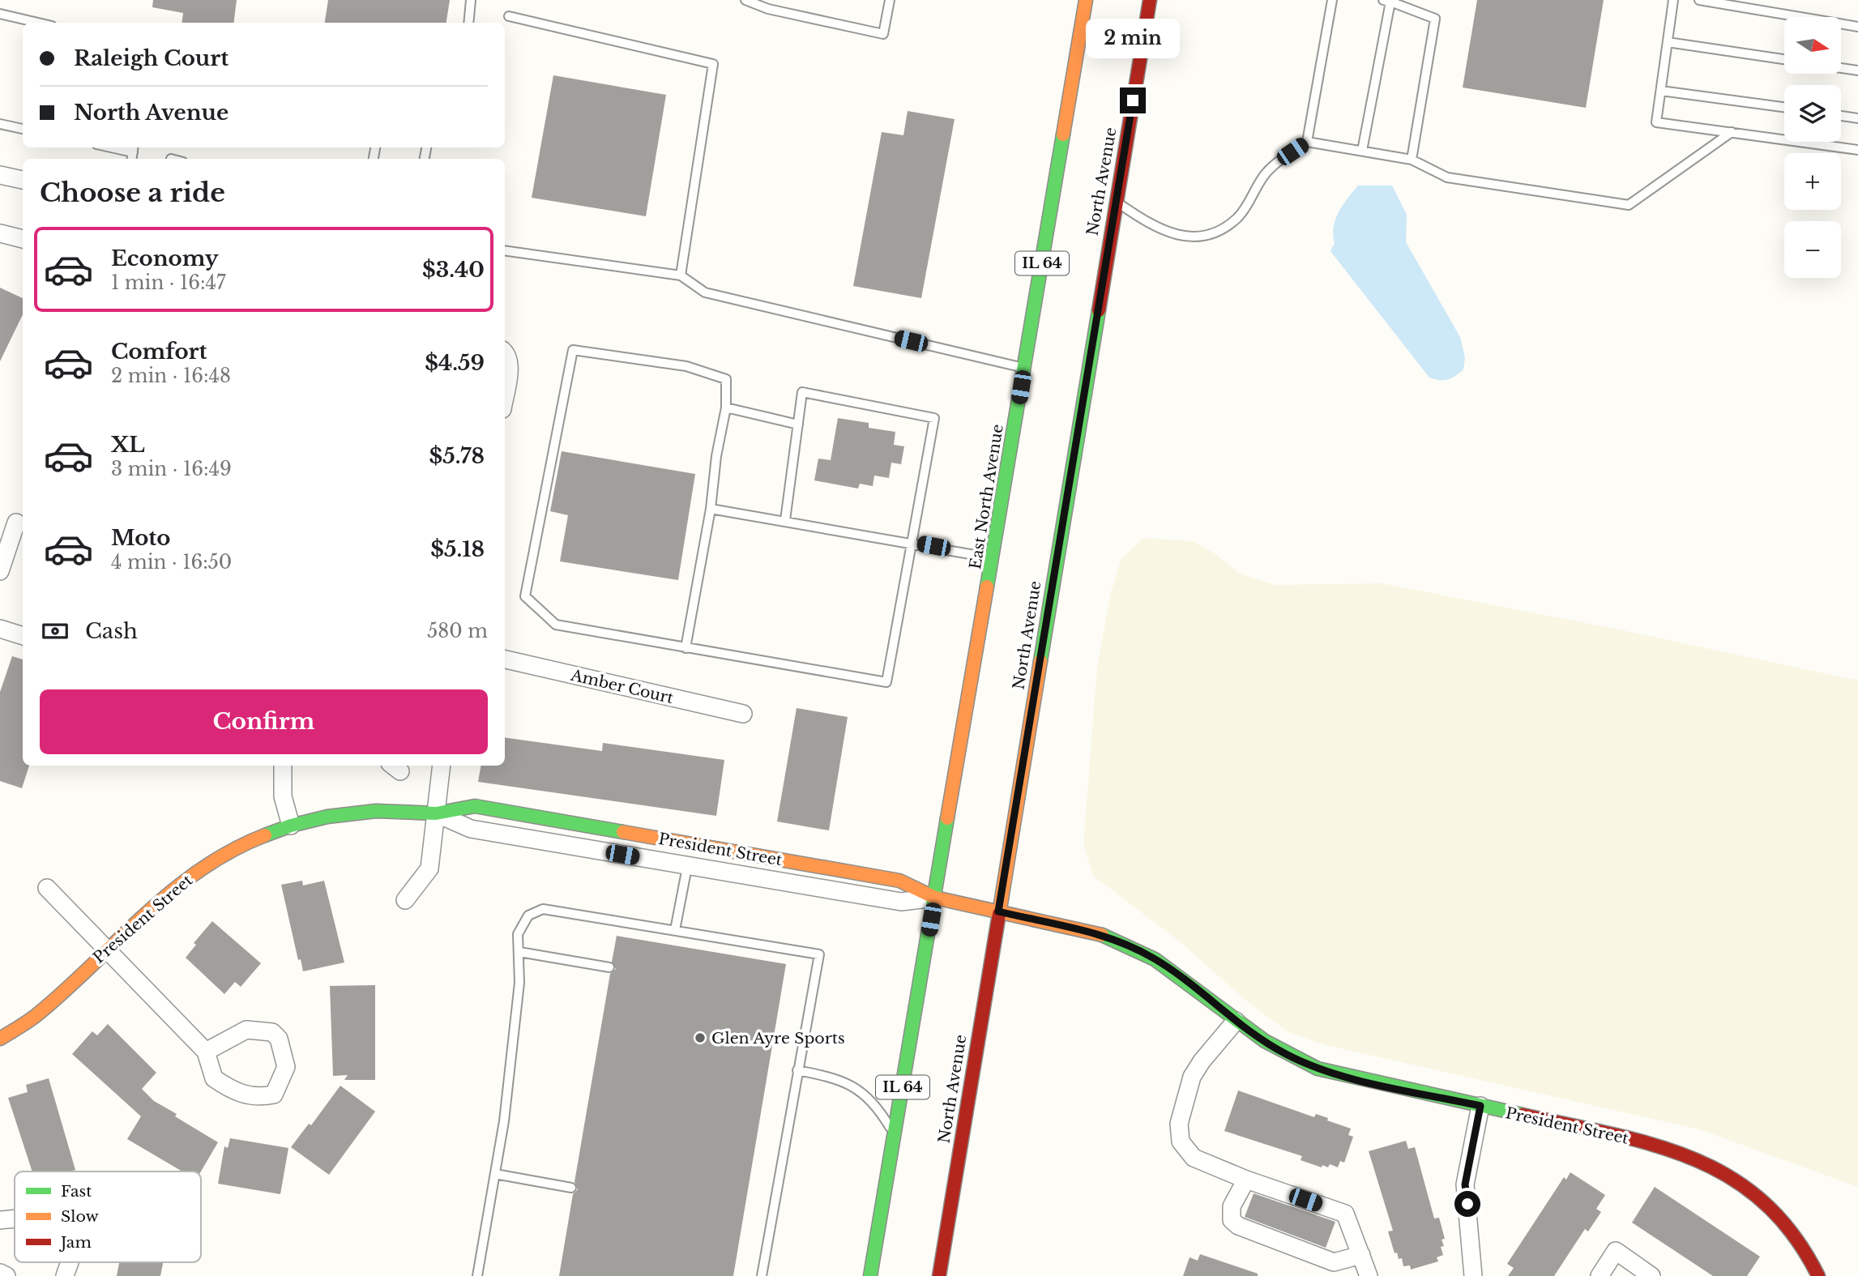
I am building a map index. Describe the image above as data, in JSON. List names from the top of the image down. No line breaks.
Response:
{"streets":{"main road":["North Avenue","IL 64","East North Avenue","President Street"],"street":["Amber Court"]},"crossings":[["North Avenue","President Street"],["IL 64","East North Avenue"],["IL 64","President Street"],["East North Avenue","President Street"]],"places":["Glen Ayre Sports"],"legend":["Fast","Slow","Jam"],"north":"right","page":{"map_buttons":["+","−"],"bubble":"2 min","banner":["Raleigh Court","North Avenue"],"heading":"Choose a ride","list":[{"name":"Economy","note":"1 min · 16:47","value":"$3.40"},{"name":"Comfort","note":"2 min · 16:48","value":"$4.59"},{"name":"XL","note":"3 min · 16:49","value":"$5.78"},{"name":"Moto","note":"4 min · 16:50","value":"$5.18"}],"pay":["Cash","580 m"],"buttons":"Confirm"}}
